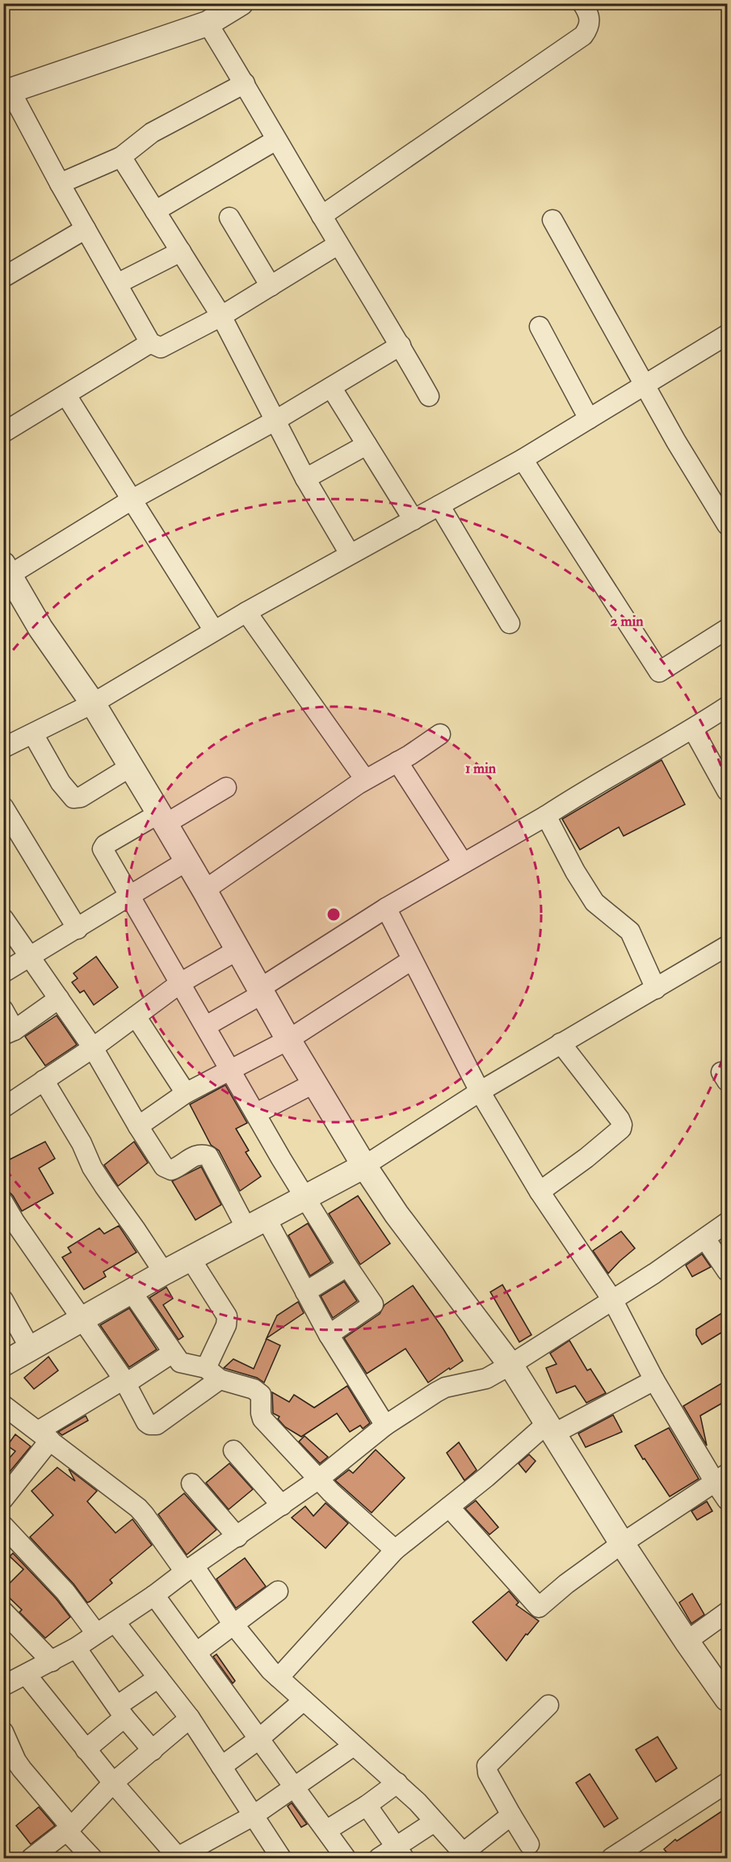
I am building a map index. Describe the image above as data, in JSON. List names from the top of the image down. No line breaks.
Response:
{"rings":["2 min","1 min"]}
